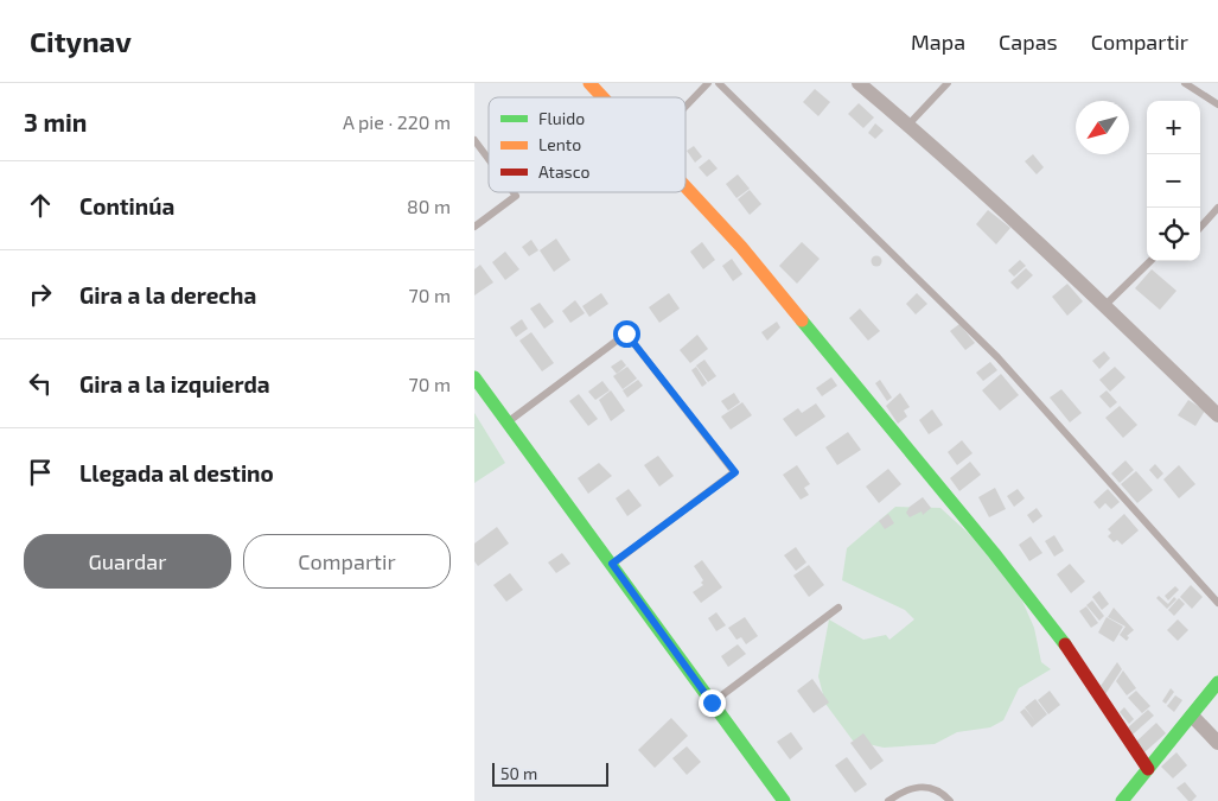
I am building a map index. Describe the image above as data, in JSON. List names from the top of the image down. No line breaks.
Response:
{"legend":["Fluido","Lento","Atasco"],"scale_bar":"50 m","north":"bottom left","page":{"header":"Citynav","nav":["Mapa","Capas","Compartir"],"heading":["3 min","A pie · 220 m"],"map_buttons":["+","−"],"list":[["Continúa","80 m"],["Gira a la derecha","70 m"],["Gira a la izquierda","70 m"],"Llegada al destino"],"buttons":["Guardar","Compartir"],"scale":"50 m"}}
